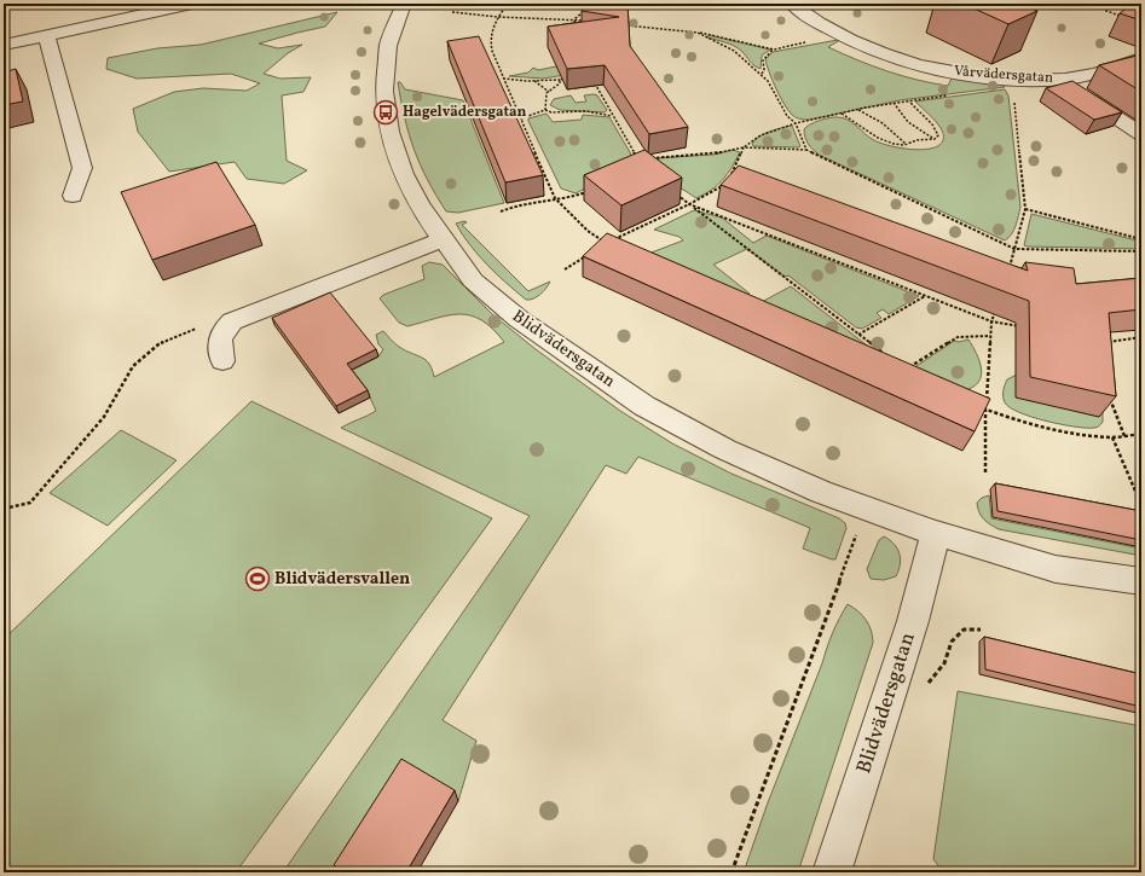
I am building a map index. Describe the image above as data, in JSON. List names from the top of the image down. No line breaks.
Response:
{"streets":{"street":["Vårvädersgatan","Blidvädersgatan"]},"places":{"bus stop":["Hagelvädersgatan"],"sports":["Blidvädersvallen"]}}
